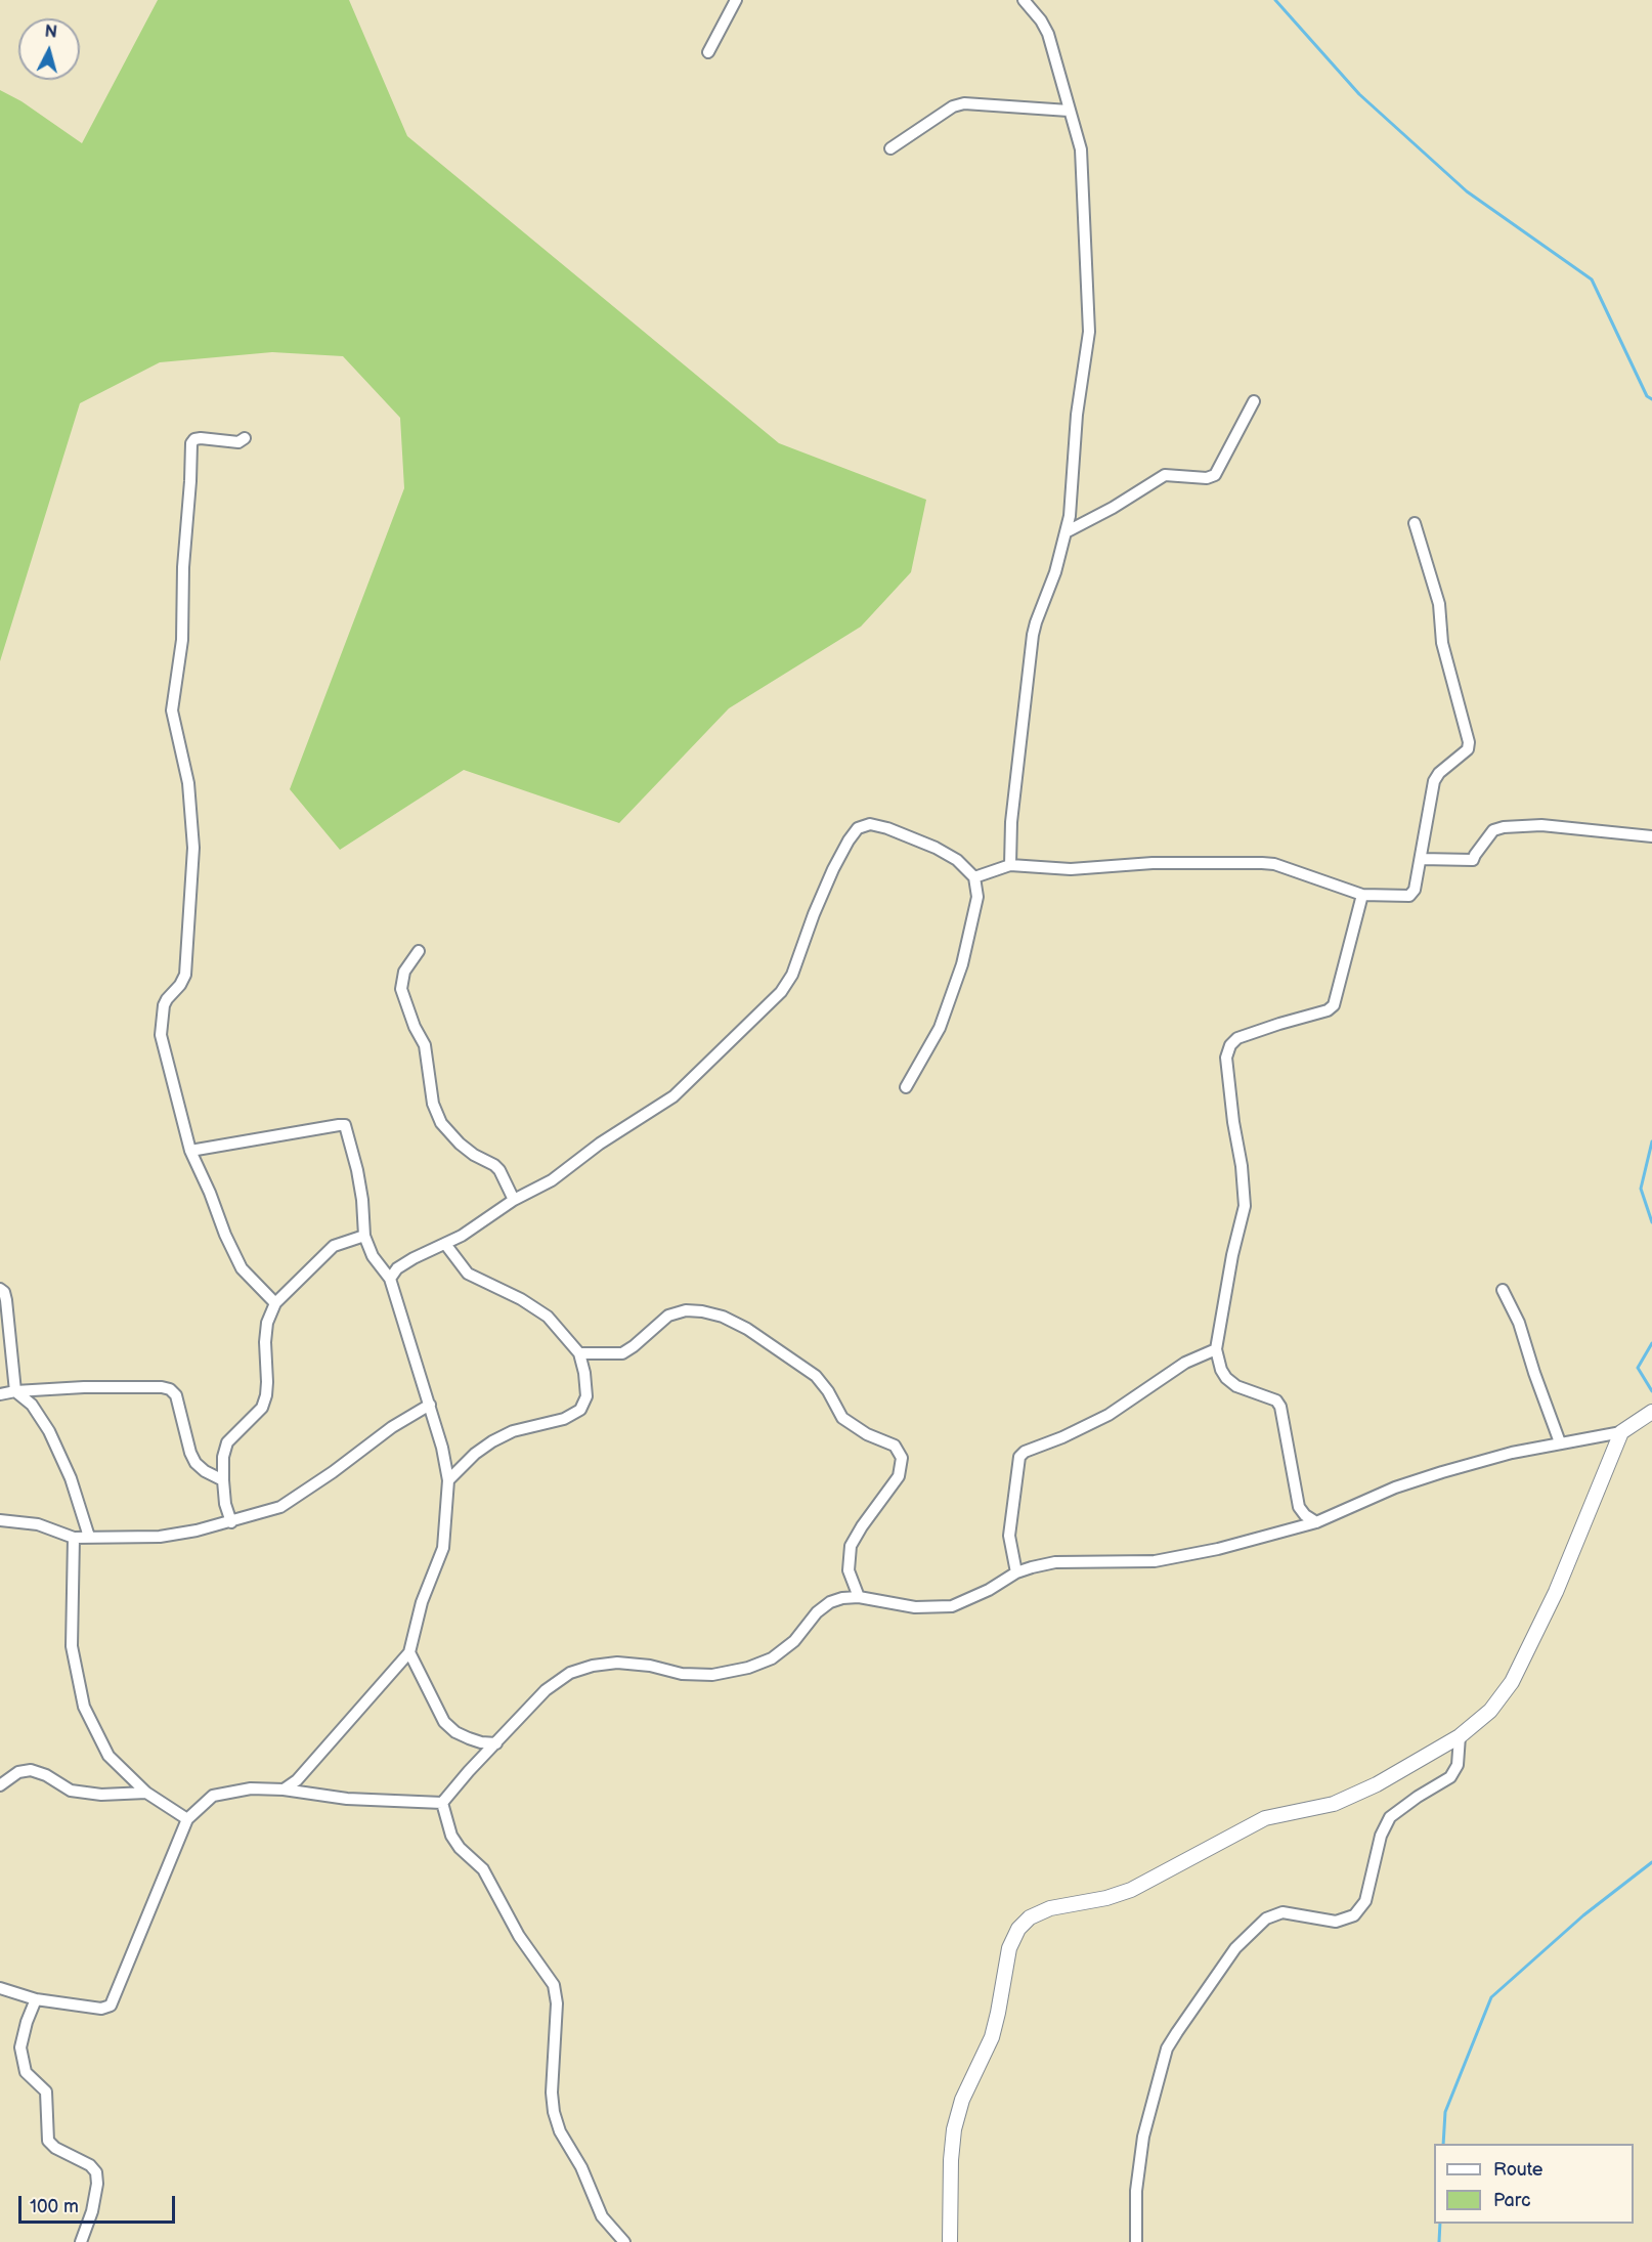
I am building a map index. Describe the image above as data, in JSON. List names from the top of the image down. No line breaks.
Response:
{"legend":["Route","Parc"],"scale_bar":"100 m","north":"top"}
